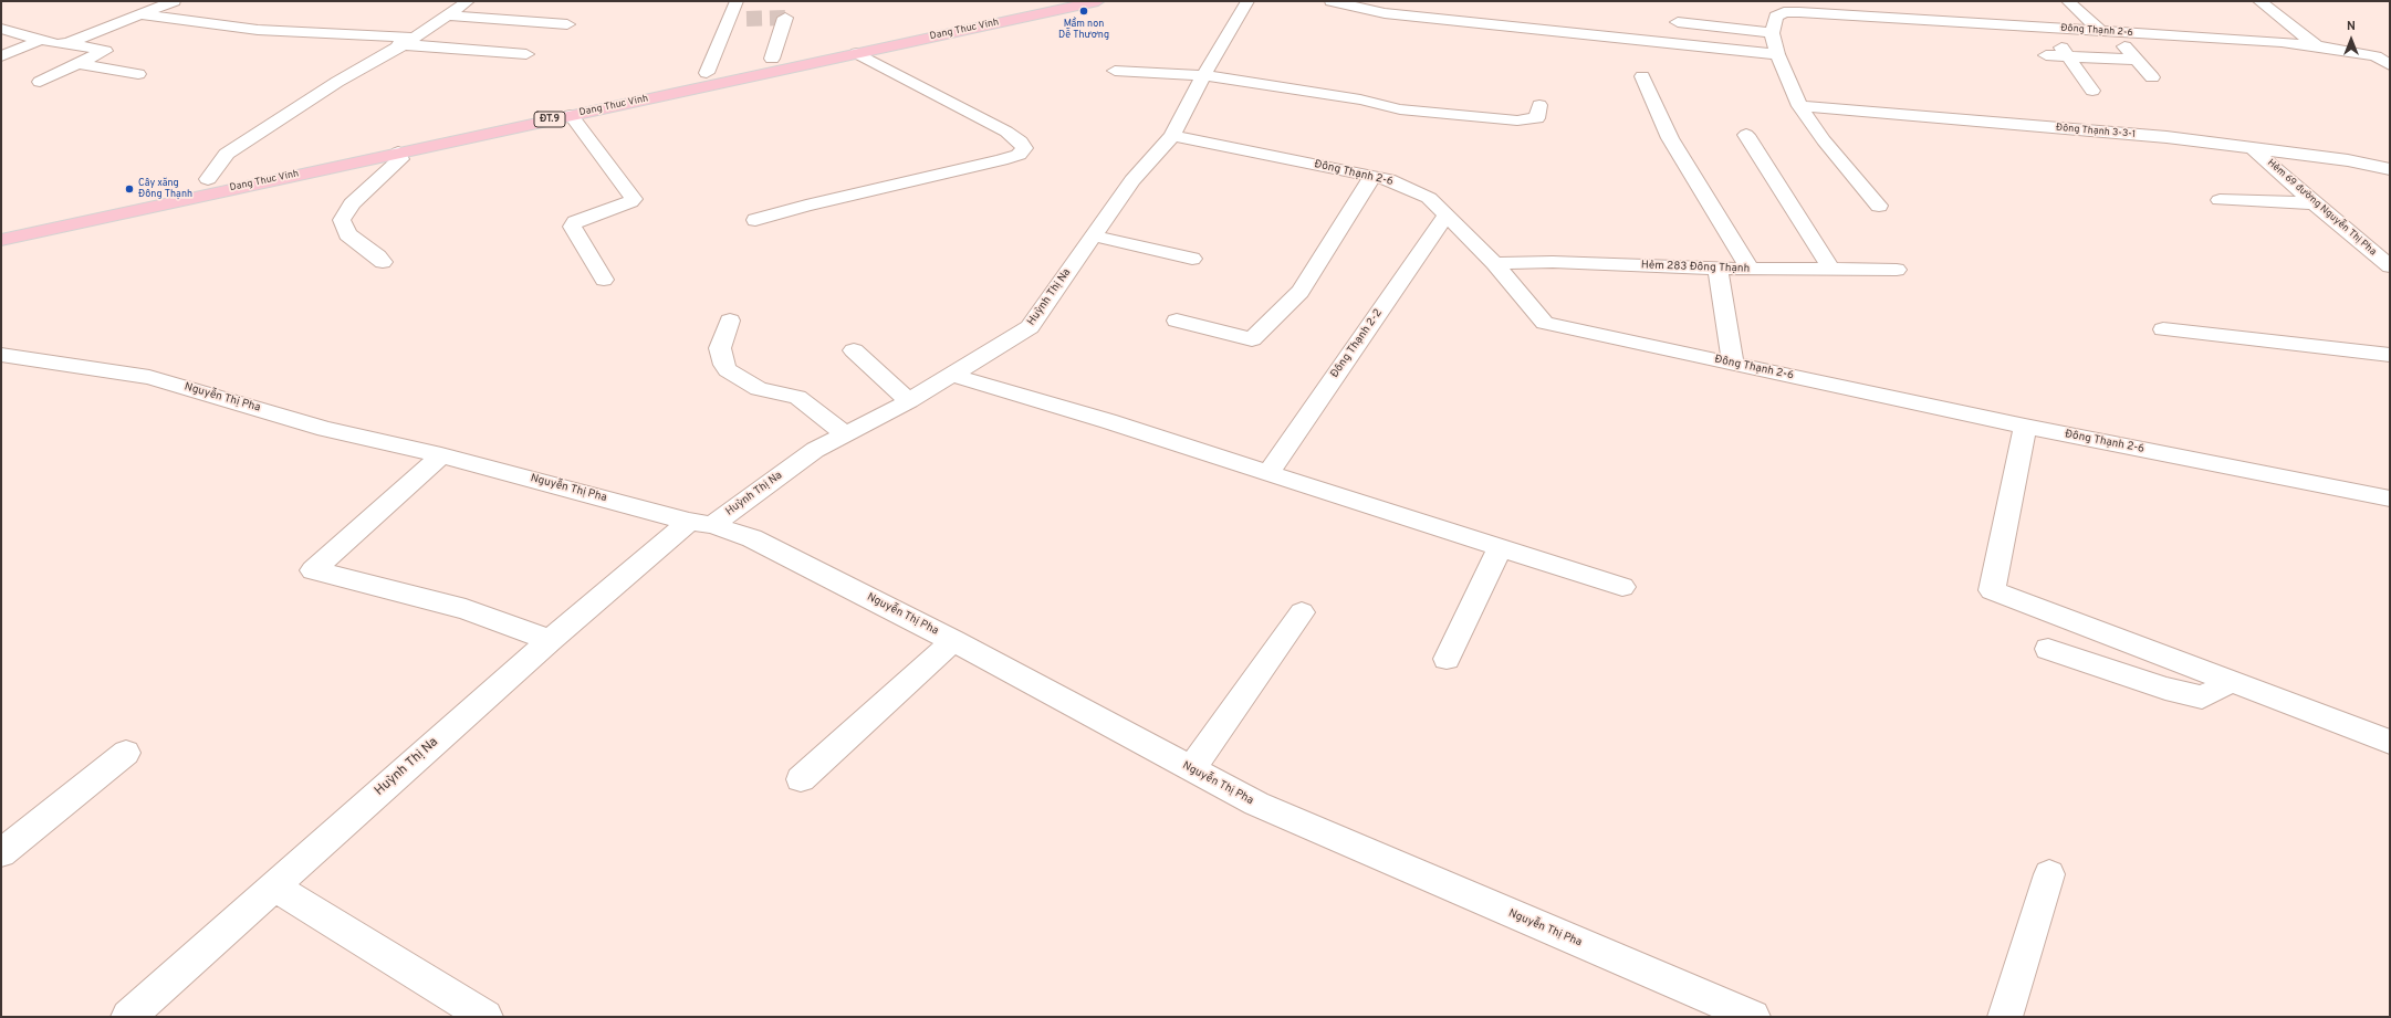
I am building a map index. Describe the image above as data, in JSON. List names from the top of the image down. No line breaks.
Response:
{"streets":{"main road":["Dang Thuc Vinh","ĐT.9"],"street":["Đông Thạnh 2-6","Đông Thạnh 3-3-1","Hẻm 69 đường Nguyễn Thị Pha","Hẻm 283 Đông Thạnh","Huỳnh Thị Na","Đông Thạnh 2-2","Nguyễn Thị Pha"]},"crossings":[["Đông Thạnh 2-6","Hẻm 283 Đông Thạnh"],["Đông Thạnh 2-6","Huỳnh Thị Na"],["Đông Thạnh 2-6","Đông Thạnh 2-2"],["Đông Thạnh 3-3-1","Hẻm 69 đường Nguyễn Thị Pha"],["Huỳnh Thị Na","Nguyễn Thị Pha"]],"places":["Mầm non Dễ Thương","Cây xăng Đông Thạnh"],"north":"top"}
